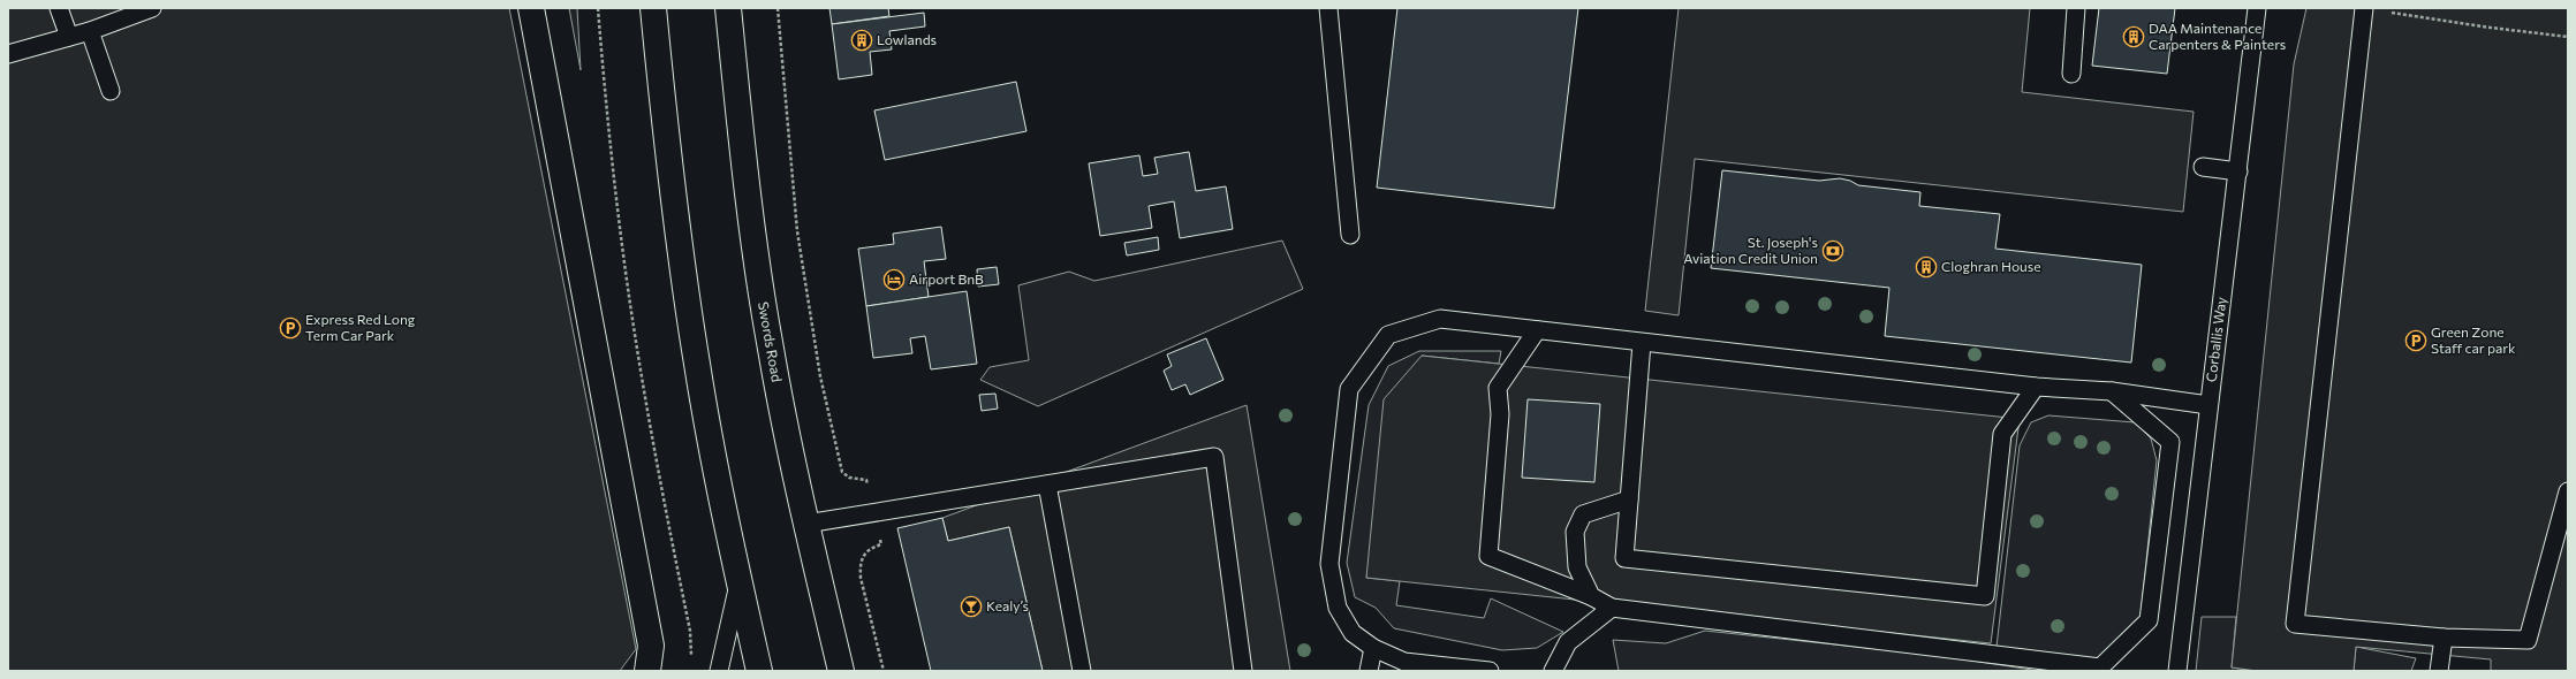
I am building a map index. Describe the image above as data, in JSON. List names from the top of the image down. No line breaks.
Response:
{"streets":{"main road":["Swords Road"],"lane":["Corballis Way"]},"places":{"building":["DAA Maintenance Carpenters & Painters","Lowlands","Cloghran House"],"bank":["St. Joseph's Aviation Credit Union"],"hotel":["Airport BnB"],"parking":["Express Red Long Term Car Park","Green Zone Staff car park"],"bar":["Kealy’s"]}}
